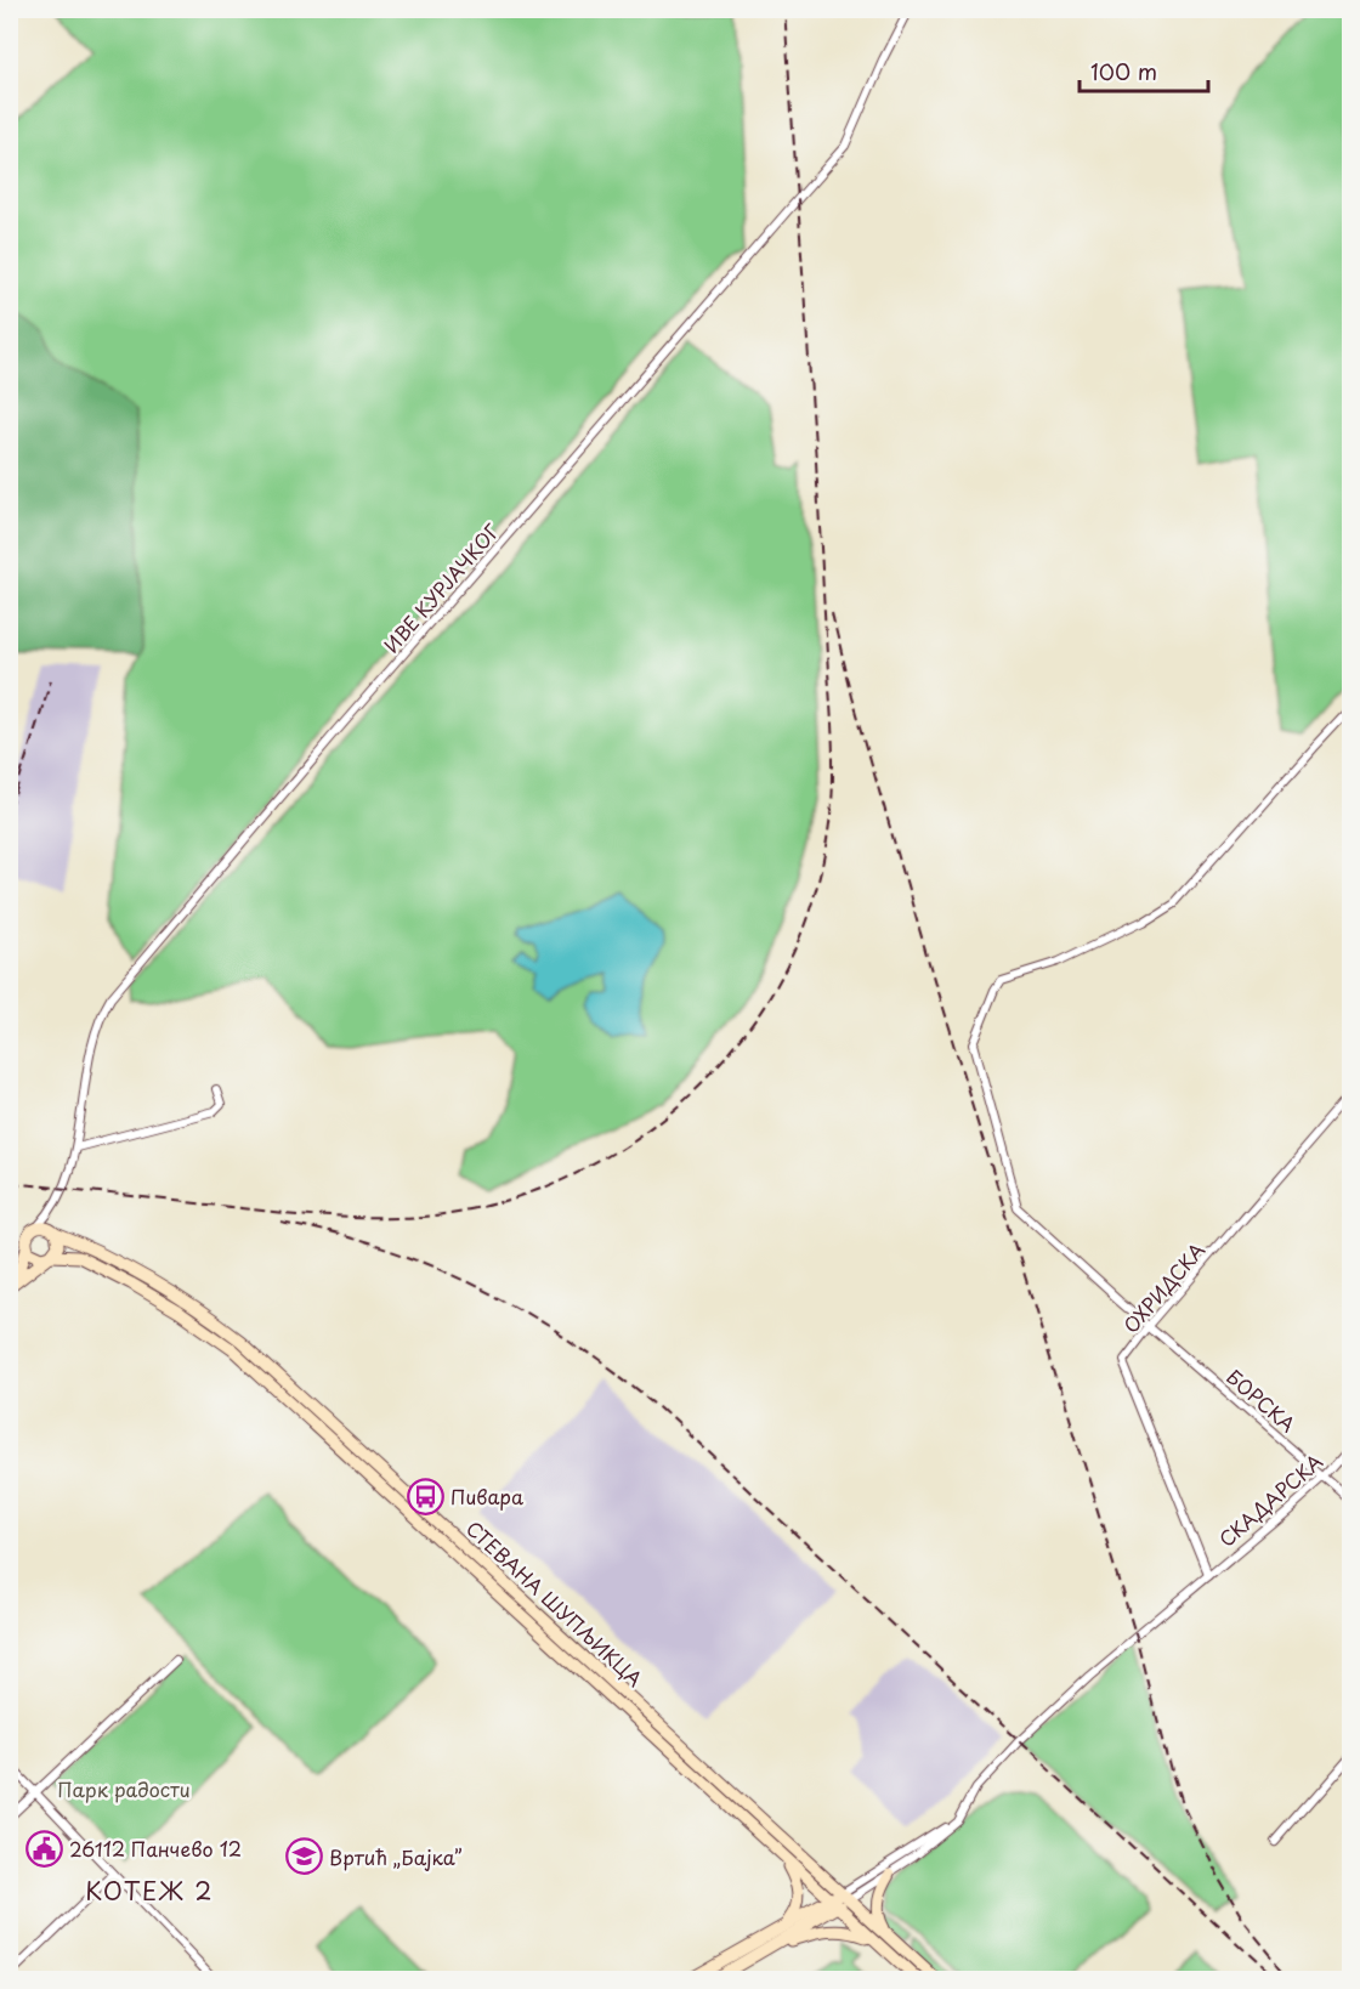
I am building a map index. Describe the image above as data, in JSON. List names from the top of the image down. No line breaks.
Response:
{"streets":{"main road":["СТЕВАНА ШУПЉИКЦА"],"street":["ИВЕ КУРЈАЧКОГ","ОХРИДСКА","БОРСКА","СКАДАРСКА"]},"crossings":[["ОХРИДСКА","БОРСКА"],["ОХРИДСКА","СКАДАРСКА"],["БОРСКА","СКАДАРСКА"]],"districts":["КОТЕЖ 2"],"parks":["Парк радости"],"places":{"bus stop":["Пивара"],"public building":["26112 Панчево 12"],"school or university":["Вртић „Бајка”"]},"scale_bar":"100 m"}
